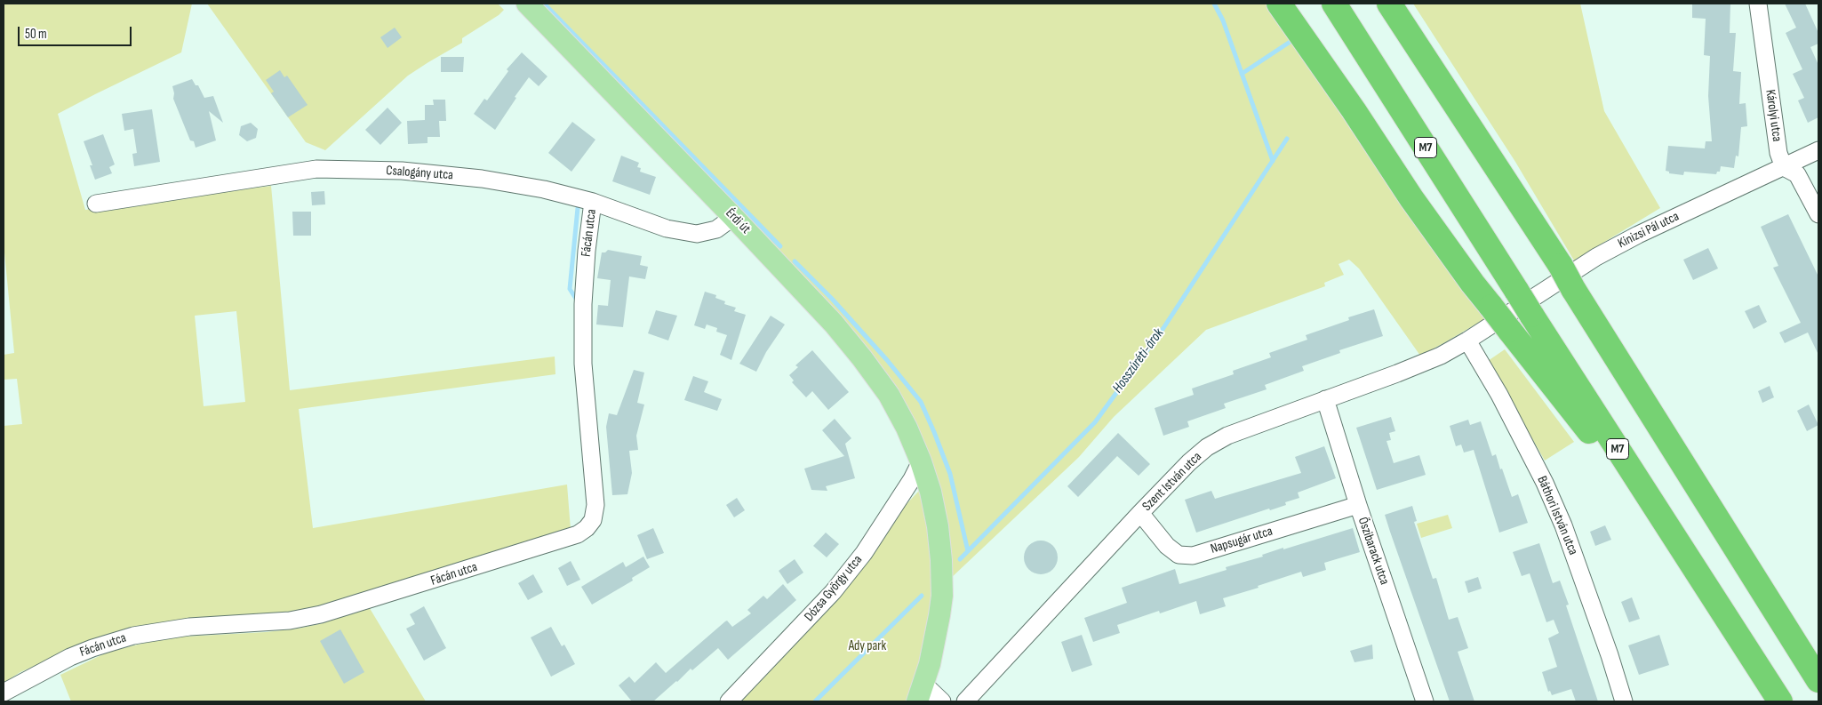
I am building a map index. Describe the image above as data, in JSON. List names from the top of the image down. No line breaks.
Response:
{"streets":{"highway":["M7"],"main road":["Érdi út"],"street":["Károlyi utca","Csalogány utca","Kinizsi Pál utca","Fácán utca","Szent István utca","Báthori István utca","Napsugár utca","Őszibarack utca","Dózsa György utca"]},"crossings":[["Károlyi utca","Kinizsi Pál utca"],["Csalogány utca","Érdi út"],["Csalogány utca","Fácán utca"],["Érdi út","Dózsa György utca"],["Kinizsi Pál utca","Szent István utca"],["Szent István utca","Báthori István utca"],["Szent István utca","Napsugár utca"],["Szent István utca","Őszibarack utca"],["Napsugár utca","Őszibarack utca"]],"water":["Hosszúréti-árok"],"parks":["Ady park"],"scale_bar":"50 m"}
